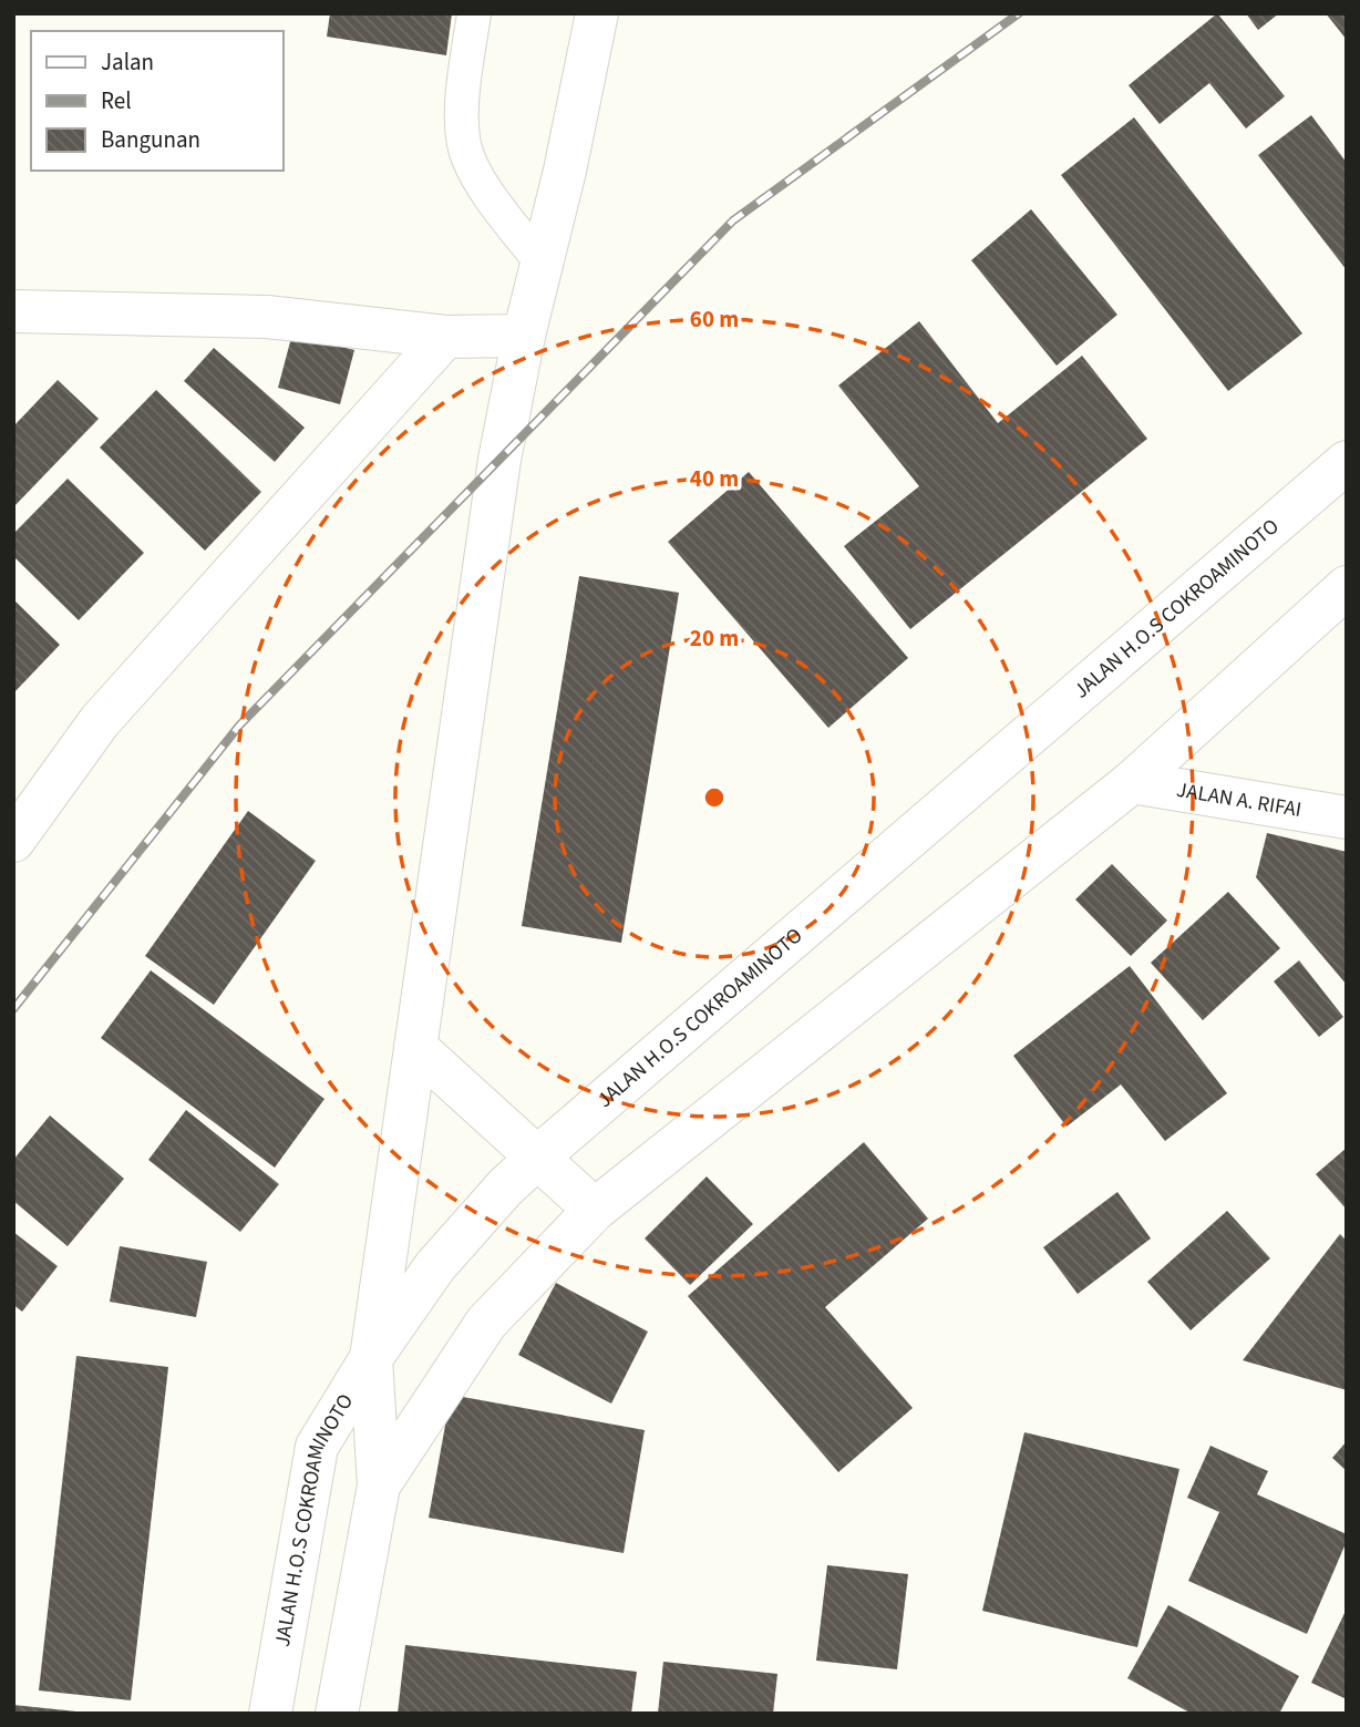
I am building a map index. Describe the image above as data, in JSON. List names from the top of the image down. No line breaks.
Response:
{"streets":{"main road":["JALAN H.O.S COKROAMINOTO","JALAN A. RIFAI"]},"legend":["Jalan","Rel","Bangunan"],"rings":["60 m","40 m","20 m"]}
